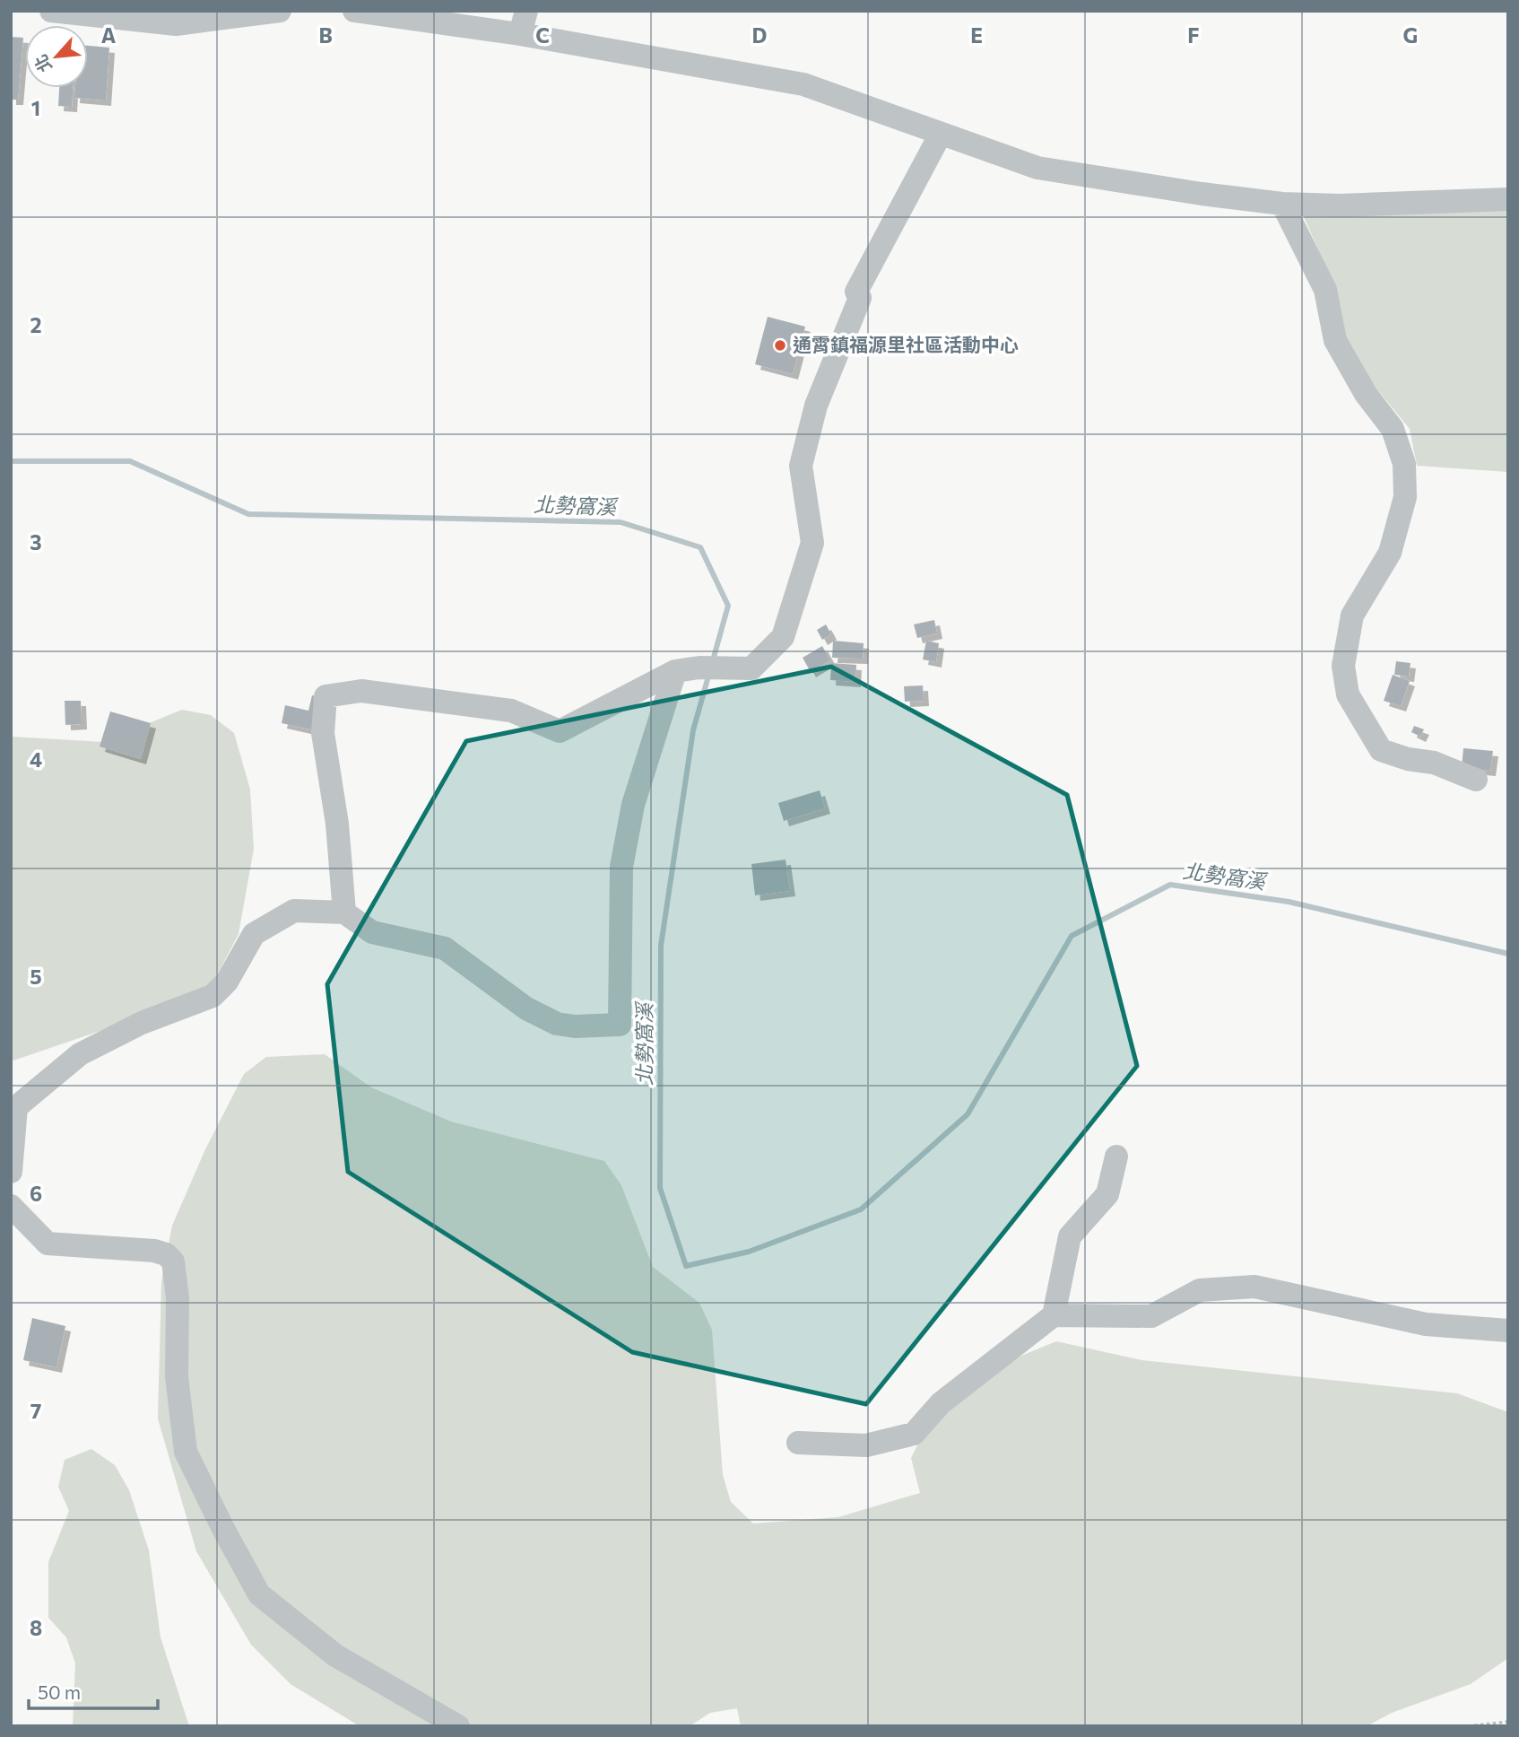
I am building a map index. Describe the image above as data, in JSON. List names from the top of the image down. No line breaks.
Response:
{"water":["北勢窩溪"],"places":["通霄鎮福源里社區活動中心"],"scale_bar":"50 m","north":"bottom left","grid":{"columns":["A","B","C","D","E","F","G"],"rows":["1","2","3","4","5","6","7","8"]}}
